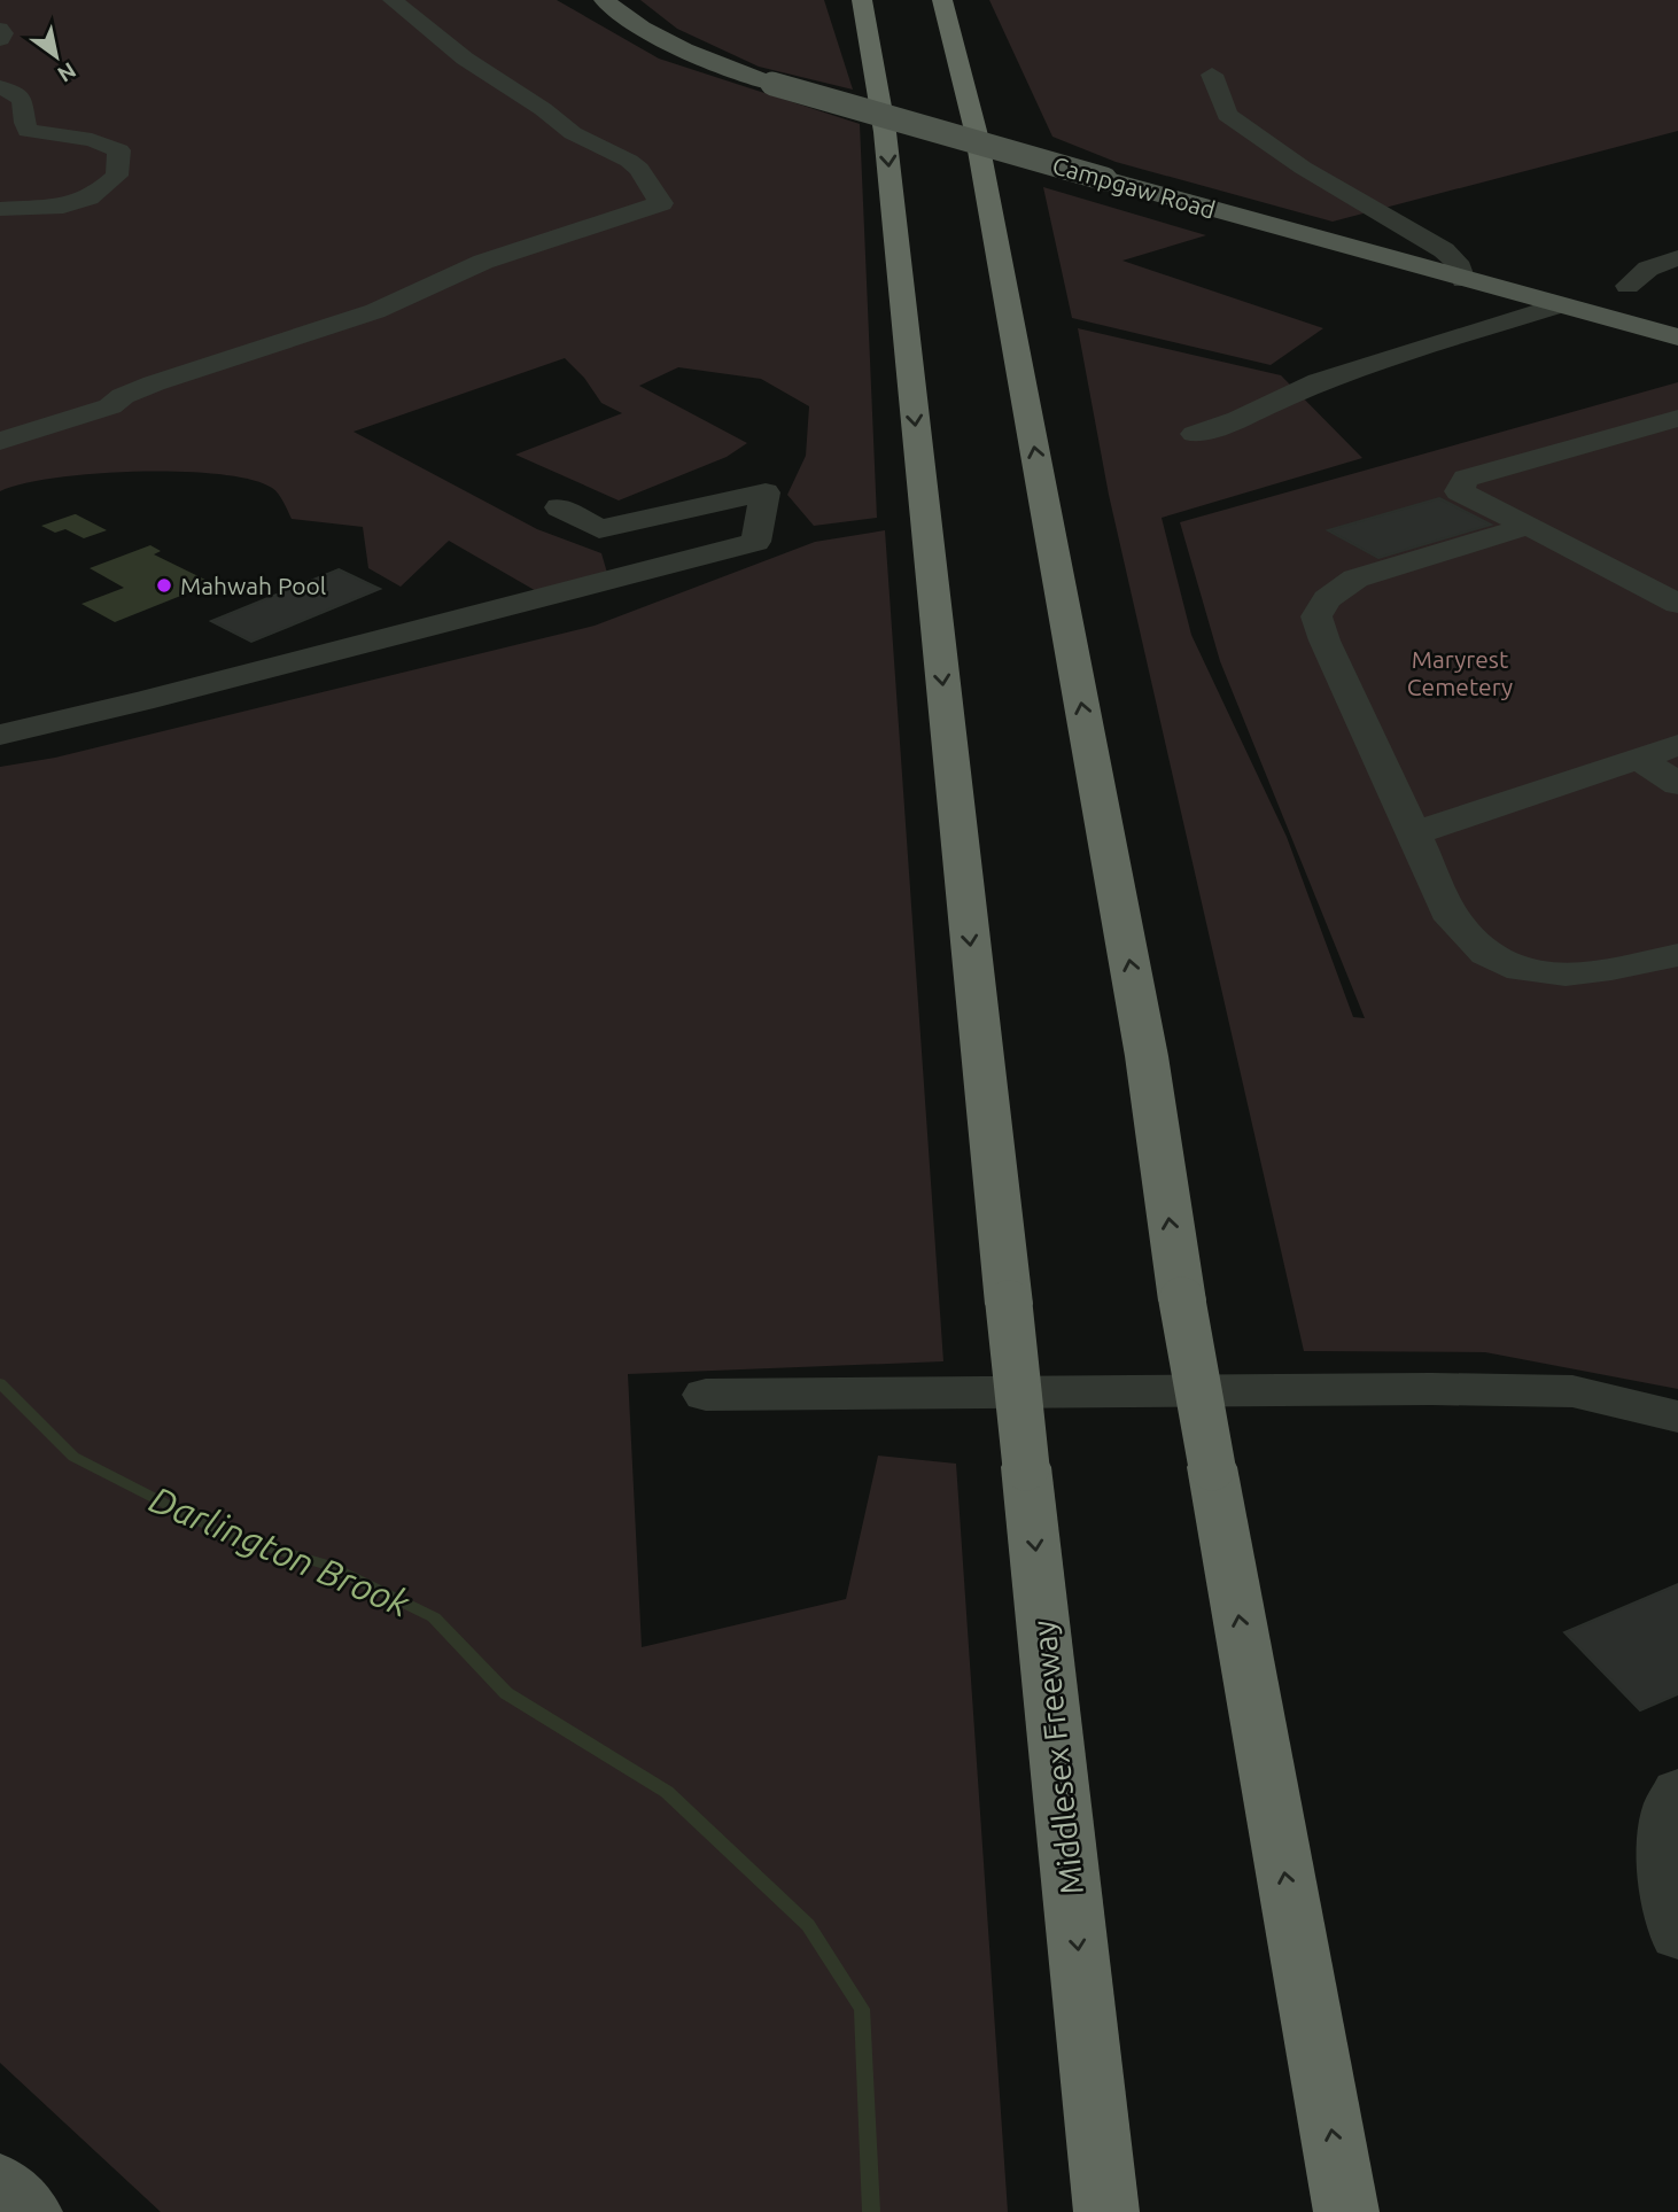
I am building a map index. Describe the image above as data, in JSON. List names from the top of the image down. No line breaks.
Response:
{"streets":{"highway":["Middlesex Freeway"],"main road":["Campgaw Road"]},"water":["Darlington Brook"],"parks":["Maryrest Cemetery"],"places":["Mahwah Pool"],"north":"bottom right"}
